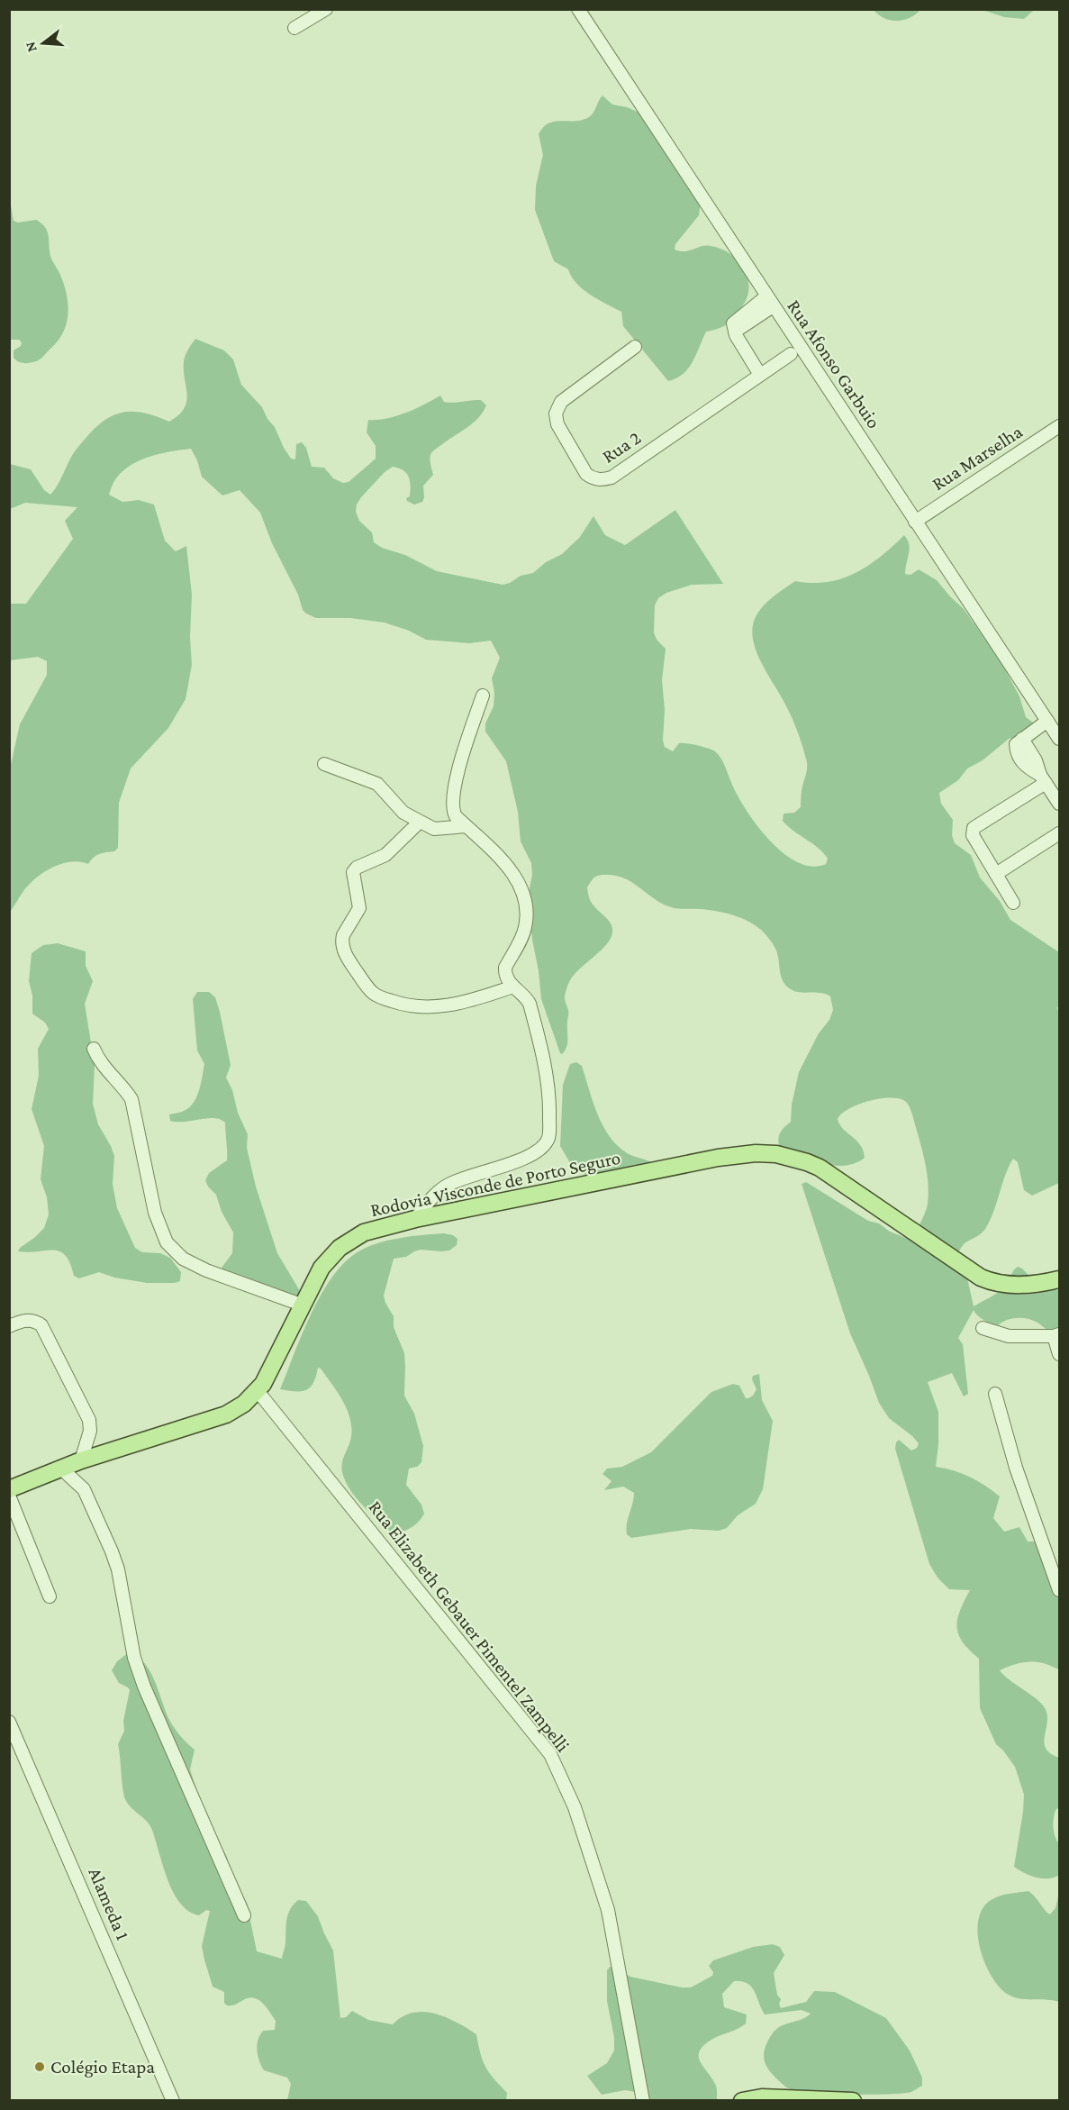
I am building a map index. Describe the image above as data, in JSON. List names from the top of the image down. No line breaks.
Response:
{"streets":{"main road":["Rodovia Visconde de Porto Seguro"],"street":["Rua Afonso Garbuio","Rua 2","Rua Marselha","Rua Elizabeth Gebauer Pimentel Zampelli","Alameda 1"]},"crossings":[["Rua Afonso Garbuio","Rua Marselha"],["Rodovia Visconde de Porto Seguro","Rua Elizabeth Gebauer Pimentel Zampelli"]],"places":["Colégio Etapa"],"north":"left"}
